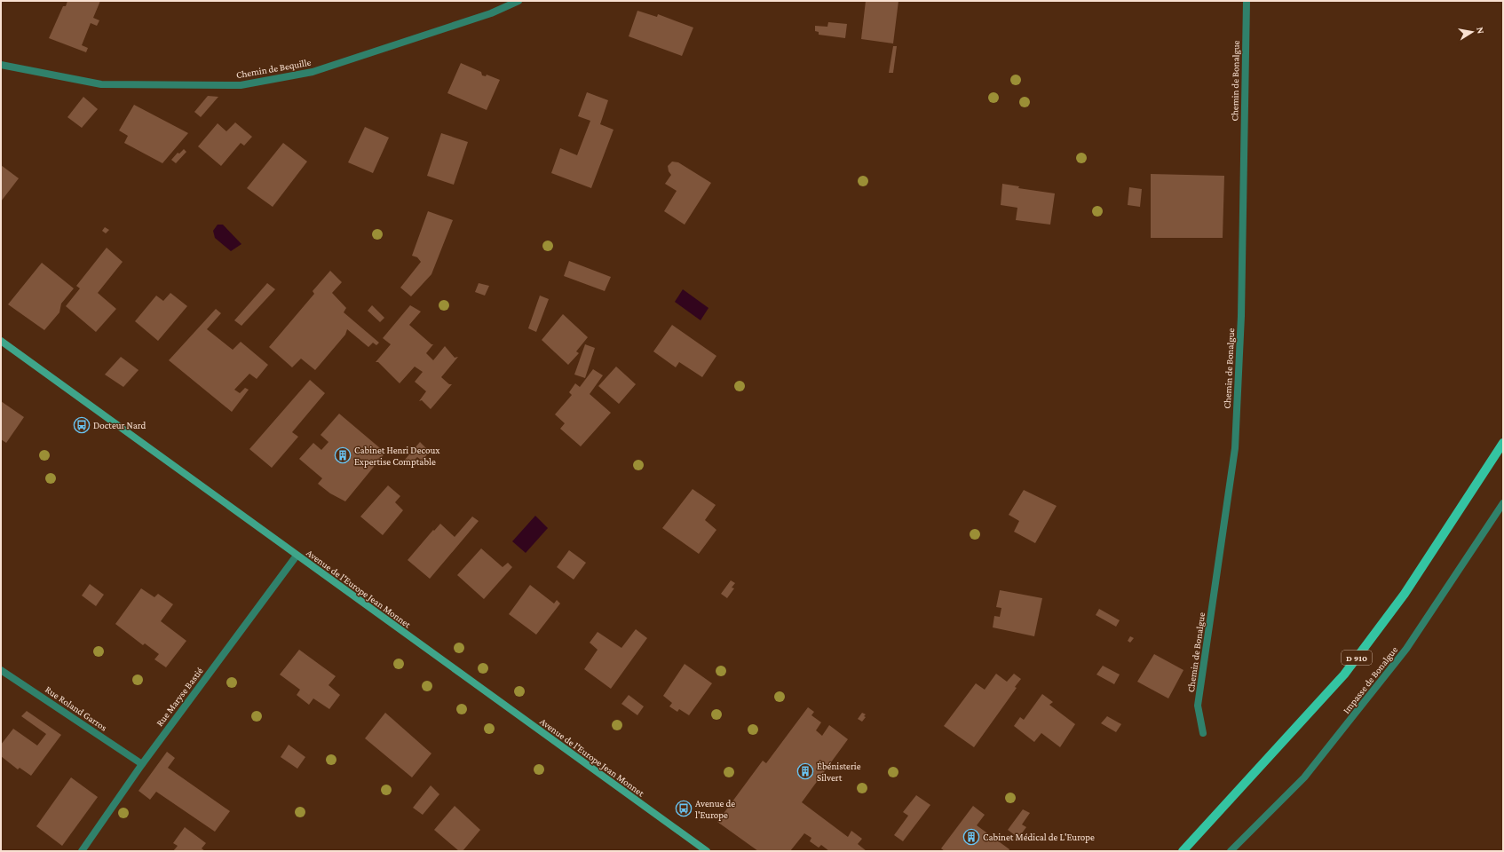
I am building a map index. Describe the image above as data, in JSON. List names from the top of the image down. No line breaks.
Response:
{"streets":{"main road":["Avenue de l'Europe Jean Monnet","D 910"],"street":["Chemin de Bequille","Chemin de Bonalgue","Impasse de Bonalgue","Rue Maryse Bastié","Rue Roland Garros"]},"crossings":[["Avenue de l'Europe Jean Monnet","Rue Maryse Bastié"],["Rue Maryse Bastié","Rue Roland Garros"]],"places":{"bus stop":["Docteur Nard","Avenue de l'Europe"],"building":["Cabinet Henri Decoux Expertise Comptable","Ébénisterie Silvert","Cabinet Médical de L'Europe"]},"north":"right"}
